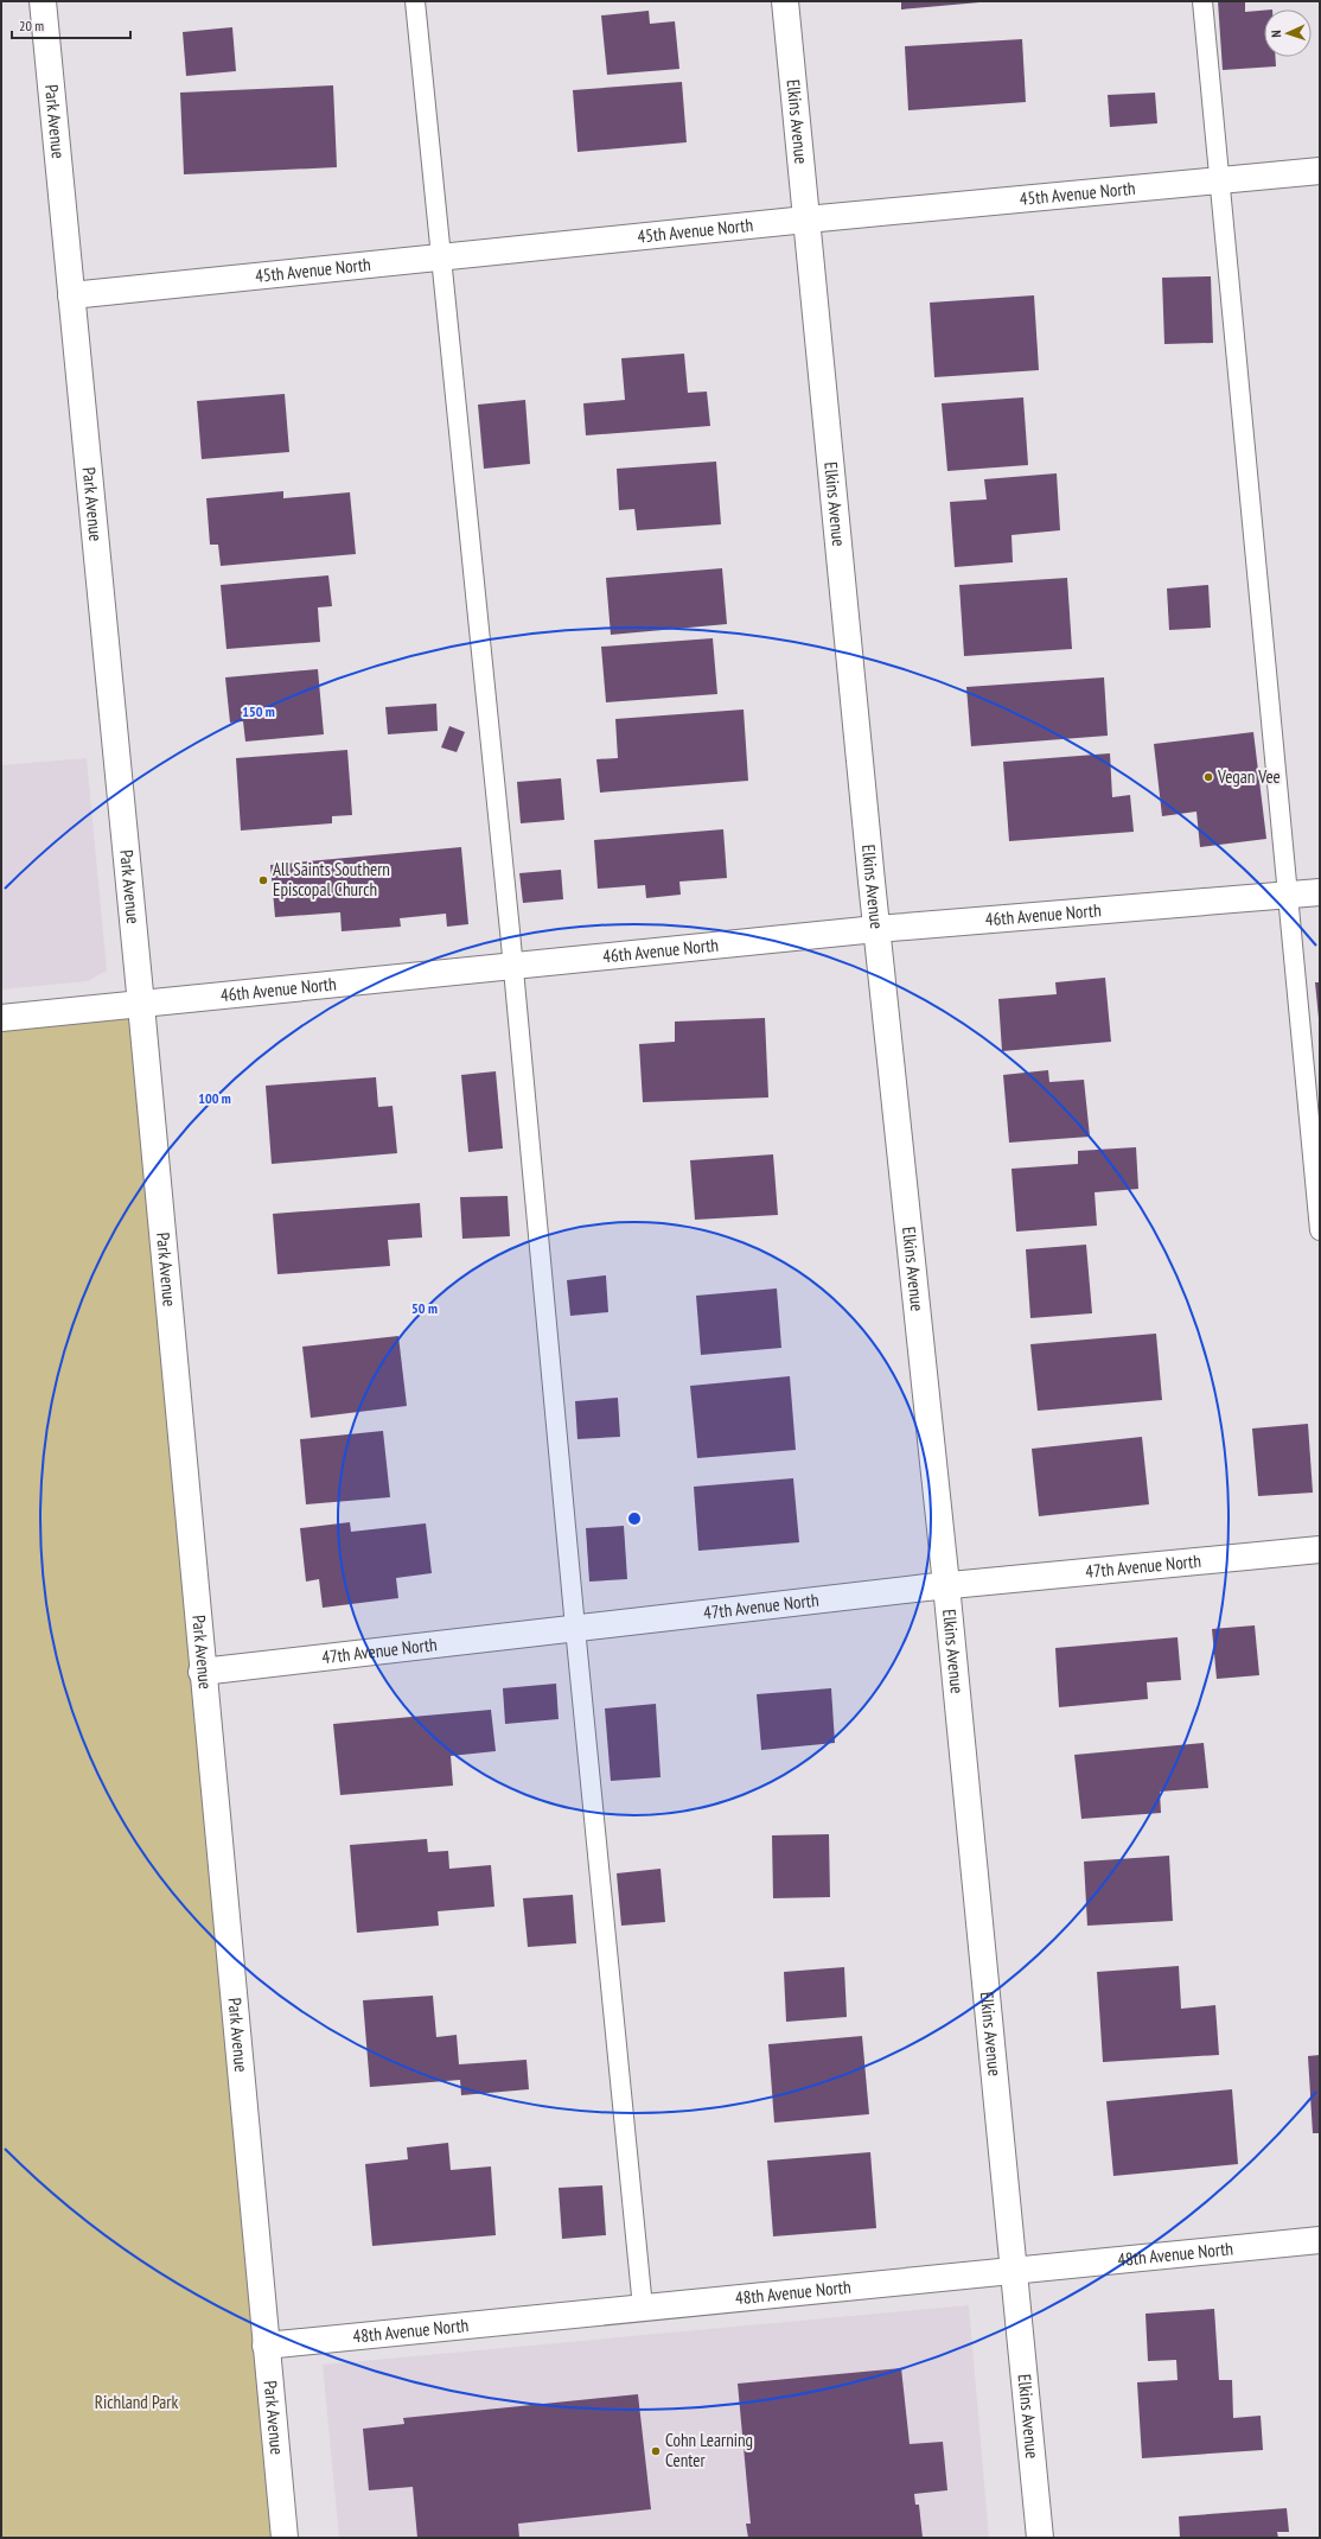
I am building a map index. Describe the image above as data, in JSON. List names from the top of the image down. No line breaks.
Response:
{"streets":{"street":["Park Avenue","Elkins Avenue","45th Avenue North","46th Avenue North","47th Avenue North","48th Avenue North"]},"crossings":[["Park Avenue","45th Avenue North"],["Park Avenue","46th Avenue North"],["Park Avenue","47th Avenue North"],["Park Avenue","48th Avenue North"],["Elkins Avenue","45th Avenue North"],["Elkins Avenue","46th Avenue North"],["Elkins Avenue","47th Avenue North"],["Elkins Avenue","48th Avenue North"]],"parks":["Richland Park"],"places":["Vegan Vee","All Saints Southern Episcopal Church","Cohn Learning Center"],"scale_bar":"20 m","north":"left","rings":["150 m","100 m","50 m"]}
